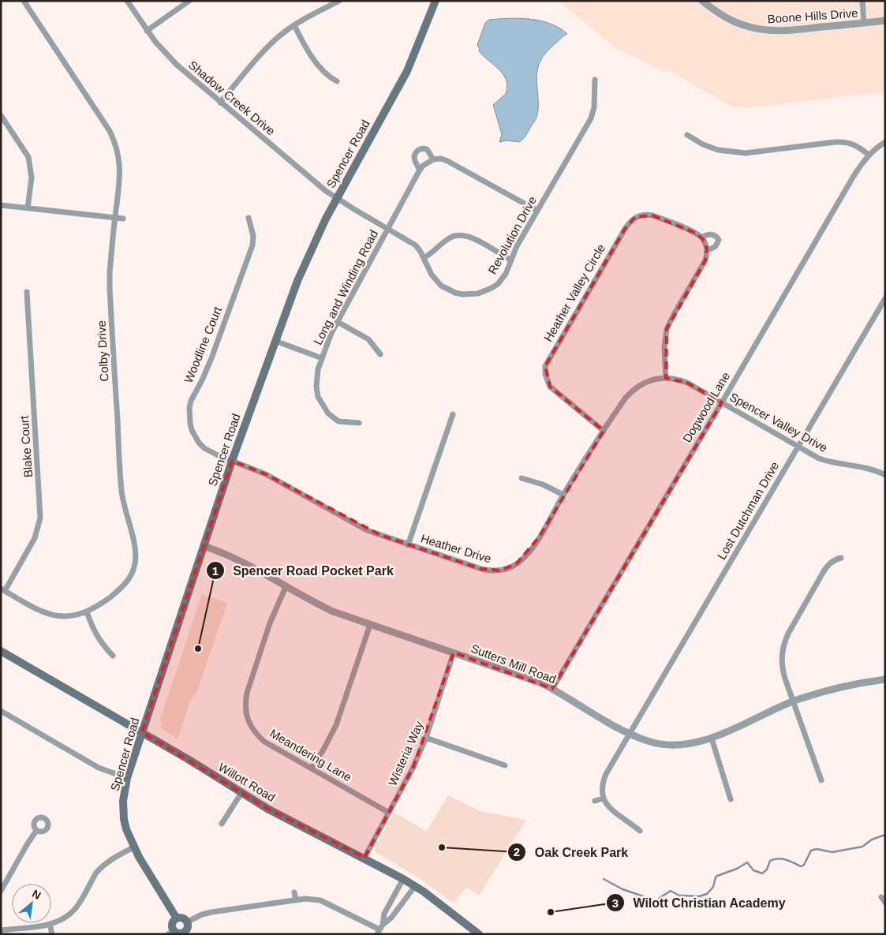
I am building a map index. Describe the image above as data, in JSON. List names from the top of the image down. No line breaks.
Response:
{"streets":{"main road":["Spencer Road","Willott Road"],"street":["Boone Hills Drive","Shadow Creek Drive","Revolution Drive","Long and Winding Road","Heather Valley Circle","Woodline Court","Colby Drive","Dogwood Lane","Spencer Valley Drive","Blake Court","Lost Dutchman Drive","Heather Drive","Sutters Mill Road","Wisteria Way","Meandering Lane"]},"crossings":[["Shadow Creek Drive","Spencer Road"],["Shadow Creek Drive","Revolution Drive"],["Spencer Road","Revolution Drive"],["Spencer Road","Woodline Court"],["Spencer Road","Heather Drive"],["Spencer Road","Sutters Mill Road"],["Spencer Road","Willott Road"],["Revolution Drive","Long and Winding Road"],["Heather Valley Circle","Spencer Valley Drive"],["Heather Valley Circle","Heather Drive"],["Woodline Court","Heather Drive"],["Colby Drive","Blake Court"],["Dogwood Lane","Spencer Valley Drive"],["Dogwood Lane","Sutters Mill Road"],["Spencer Valley Drive","Lost Dutchman Drive"],["Spencer Valley Drive","Heather Drive"],["Lost Dutchman Drive","Sutters Mill Road"],["Sutters Mill Road","Wisteria Way"],["Sutters Mill Road","Meandering Lane"],["Wisteria Way","Meandering Lane"],["Wisteria Way","Willott Road"]],"places":["Spencer Road Pocket Park","Oak Creek Park","Wilott Christian Academy"],"north":"top right"}
